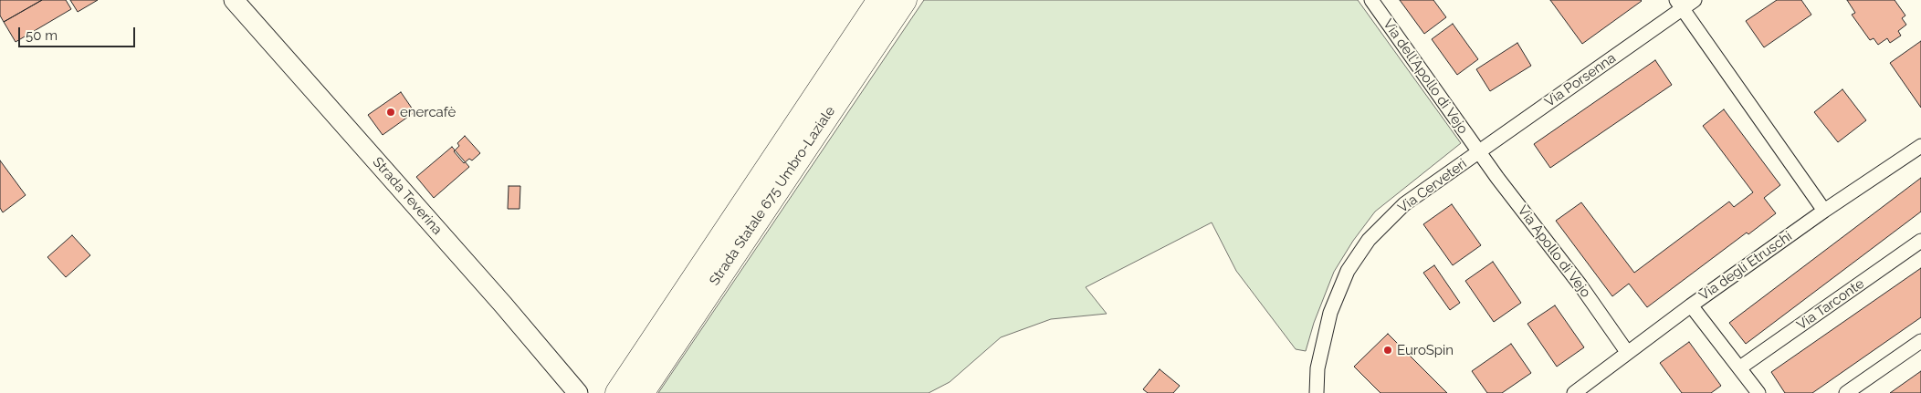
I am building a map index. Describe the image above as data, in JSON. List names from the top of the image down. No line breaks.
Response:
{"streets":{"highway":["Strada Statale 675 Umbro-Laziale"],"main road":["Strada Teverina"],"street":["Via dell'Apollo di Vejo","Via Porsenna","Via Cerveteri","Via Apollo di Vejo","Via degli Etruschi","Via Tarconte"]},"crossings":[["Via dell'Apollo di Vejo","Via Porsenna"],["Via dell'Apollo di Vejo","Via Cerveteri"],["Via dell'Apollo di Vejo","Via Apollo di Vejo"],["Via Porsenna","Via Cerveteri"],["Via Porsenna","Via Apollo di Vejo"],["Via Cerveteri","Via Apollo di Vejo"],["Via Apollo di Vejo","Via degli Etruschi"]],"places":["enercafè","EuroSpin"],"scale_bar":"50 m"}
